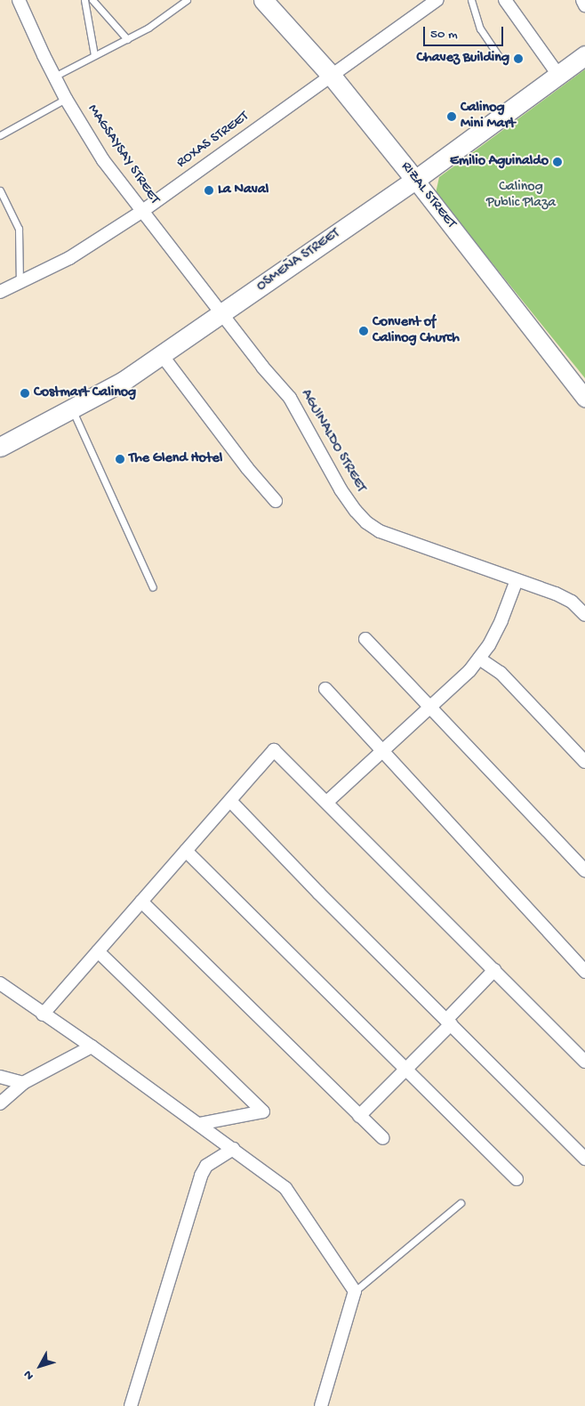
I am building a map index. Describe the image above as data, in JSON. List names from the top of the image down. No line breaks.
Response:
{"streets":{"main road":["RIZAL STREET","OSMEÑA STREET"],"street":["ROXAS STREET","MAGSAYSAY STREET","AGUINALDO STREET"]},"crossings":[["ROXAS STREET","MAGSAYSAY STREET"],["ROXAS STREET","RIZAL STREET"],["MAGSAYSAY STREET","OSMEÑA STREET"],["MAGSAYSAY STREET","AGUINALDO STREET"],["RIZAL STREET","OSMEÑA STREET"],["OSMEÑA STREET","AGUINALDO STREET"]],"parks":["Calinog Public Plaza"],"places":["Chavez Building","Calinog Mini Mart","Emilio Aguinaldo","La Naval","Convent of Calinog Church","Costmart Calinog","The Glend Hotel"],"scale_bar":"50 m","north":"bottom left"}
